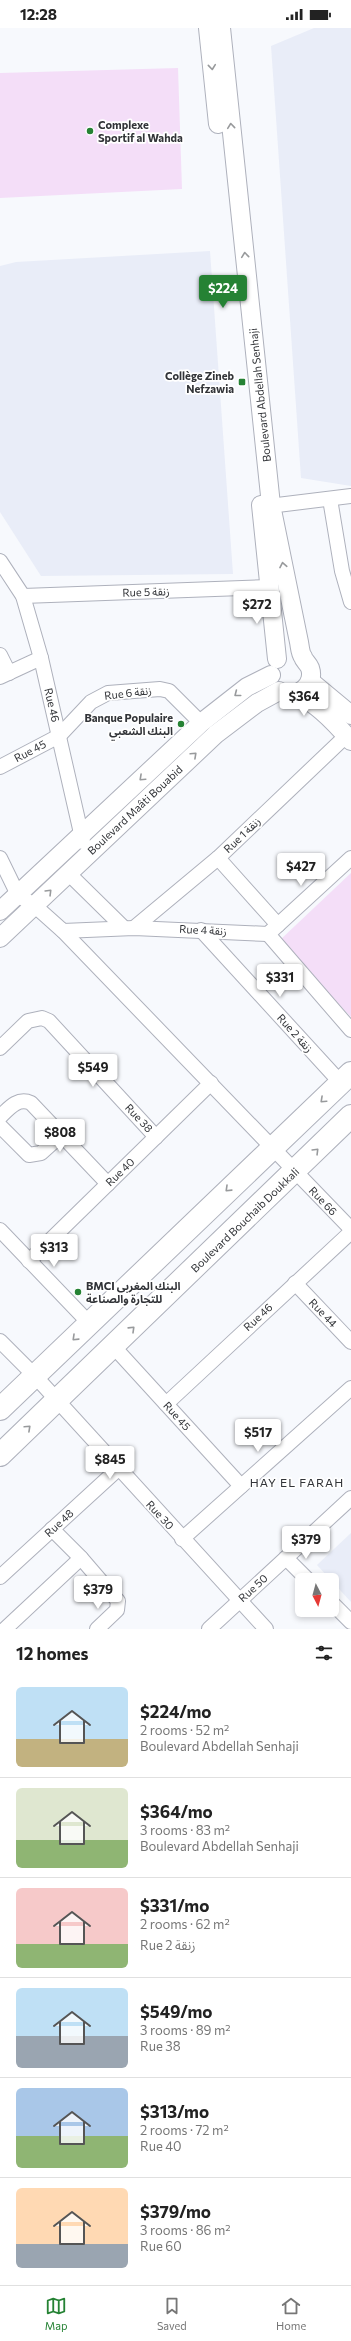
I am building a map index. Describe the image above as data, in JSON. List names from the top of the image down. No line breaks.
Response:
{"streets":{"main road":["Boulevard Bouchaib Doukkali"],"street":["Boulevard Abdellah Senhaji","Rue 5 زنقة","Rue 6 زنقة","Rue 46","Rue 45","Boulevard Maâti Bouabid","Rue 1 زنقة","Rue 4 زنقة","Rue 2 زنقة","Rue 38","Rue 40","Rue 66","Rue 44","Rue 30","Rue 48","Rue 50"]},"crossings":[["Boulevard Abdellah Senhaji","Rue 5 زنقة"],["Boulevard Abdellah Senhaji","Boulevard Maâti Bouabid"],["Rue 5 زنقة","Rue 46"],["Rue 6 زنقة","Rue 46"],["Rue 6 زنقة","Rue 45"],["Rue 6 زنقة","Boulevard Maâti Bouabid"],["Rue 46","Rue 45"],["Rue 46","Boulevard Maâti Bouabid"],["Rue 46","Rue 66"],["Rue 46","Rue 44"],["Rue 45","Boulevard Bouchaib Doukkali"],["Rue 1 زنقة","Rue 4 زنقة"],["Rue 4 زنقة","Rue 2 زنقة"],["Rue 4 زنقة","Rue 66"],["Rue 38","Rue 40"],["Rue 40","Rue 66"],["Rue 66","Boulevard Bouchaib Doukkali"],["Boulevard Bouchaib Doukkali","Rue 30"],["Rue 30","Rue 48"],["Rue 30","Rue 50"]],"districts":["HAY EL FARAH"],"places":{"other":["Complexe Sportif al Wahda","Banque Populaire البنك الشعبي","BMCI البنك المغربي للتجارة والصناعة"],"transit":["Collège Zineb Nefzawia"]},"north":"bottom","page":{"status":"12:28","price":["$224","$272","$364","$427","$331","$549","$808","$313","$517","$845","$379","$379"],"heading":"12 homes","list":[{"name":"$224/mo","note":"2 rooms · 52 m² · Boulevard Abdellah Senhaji"},{"name":"$364/mo","note":"3 rooms · 83 m² · Boulevard Abdellah Senhaji"},{"name":"$331/mo","note":"2 rooms · 62 m² · Rue 2 زنقة"},{"name":"$549/mo","note":"3 rooms · 89 m² · Rue 38"},{"name":"$313/mo","note":"2 rooms · 72 m² · Rue 40"},{"name":"$379/mo","note":"3 rooms · 86 m² · Rue 60"}],"tabs":["Map","Saved","Home"]}}
